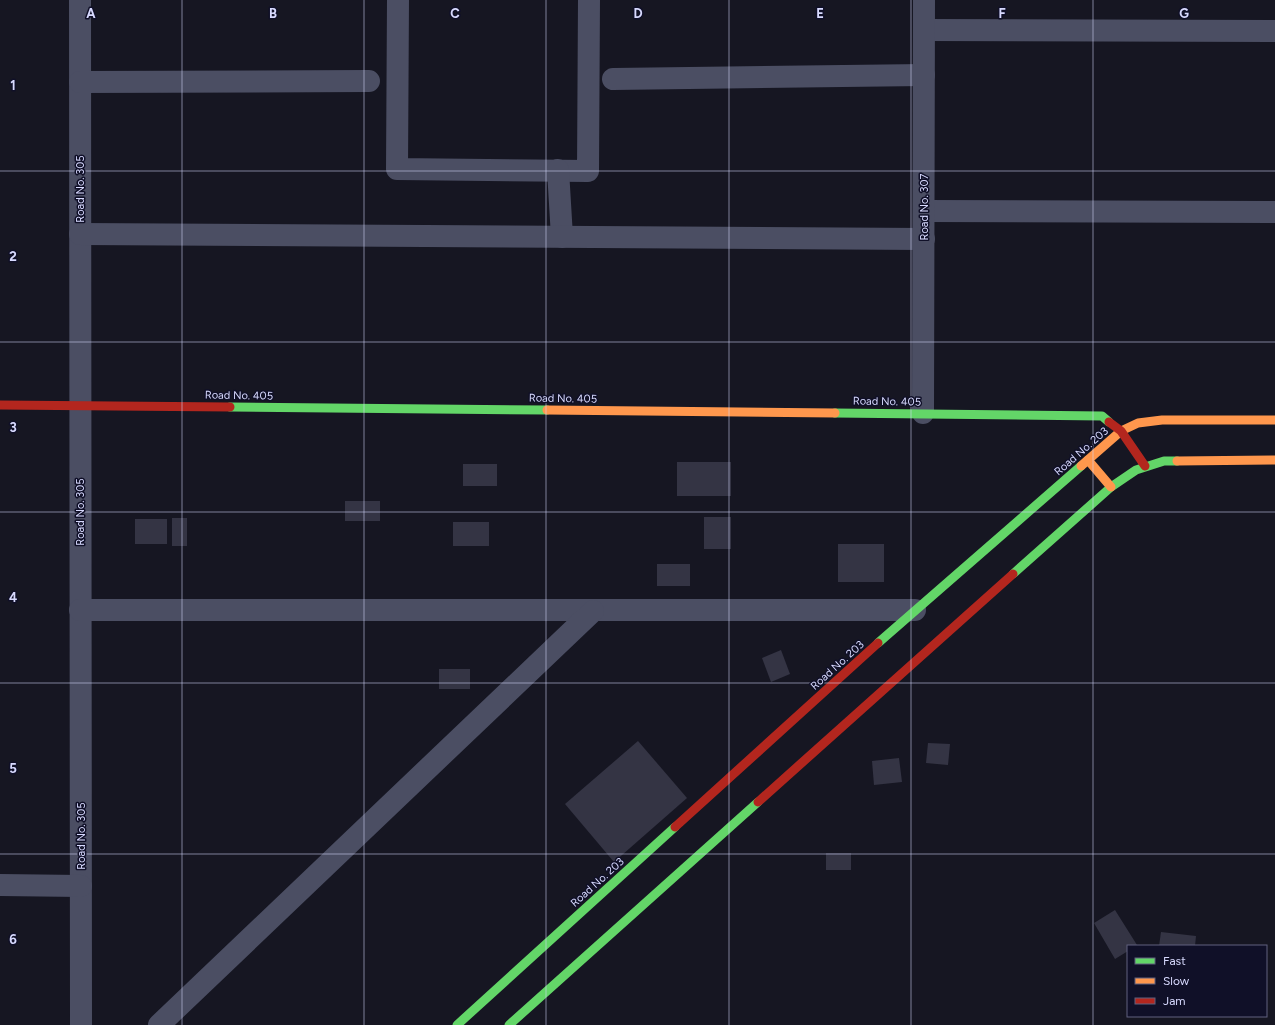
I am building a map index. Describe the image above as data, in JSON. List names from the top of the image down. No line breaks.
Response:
{"streets":{"street":["Road No. 305","Road No. 307","Road No. 405","Road No. 203"]},"crossings":[["Road No. 305","Road No. 405"],["Road No. 307","Road No. 405"],["Road No. 405","Road No. 203"]],"legend":["Fast","Slow","Jam"],"grid":{"columns":["A","B","C","D","E","F","G"],"rows":["1","2","3","4","5","6"]}}
